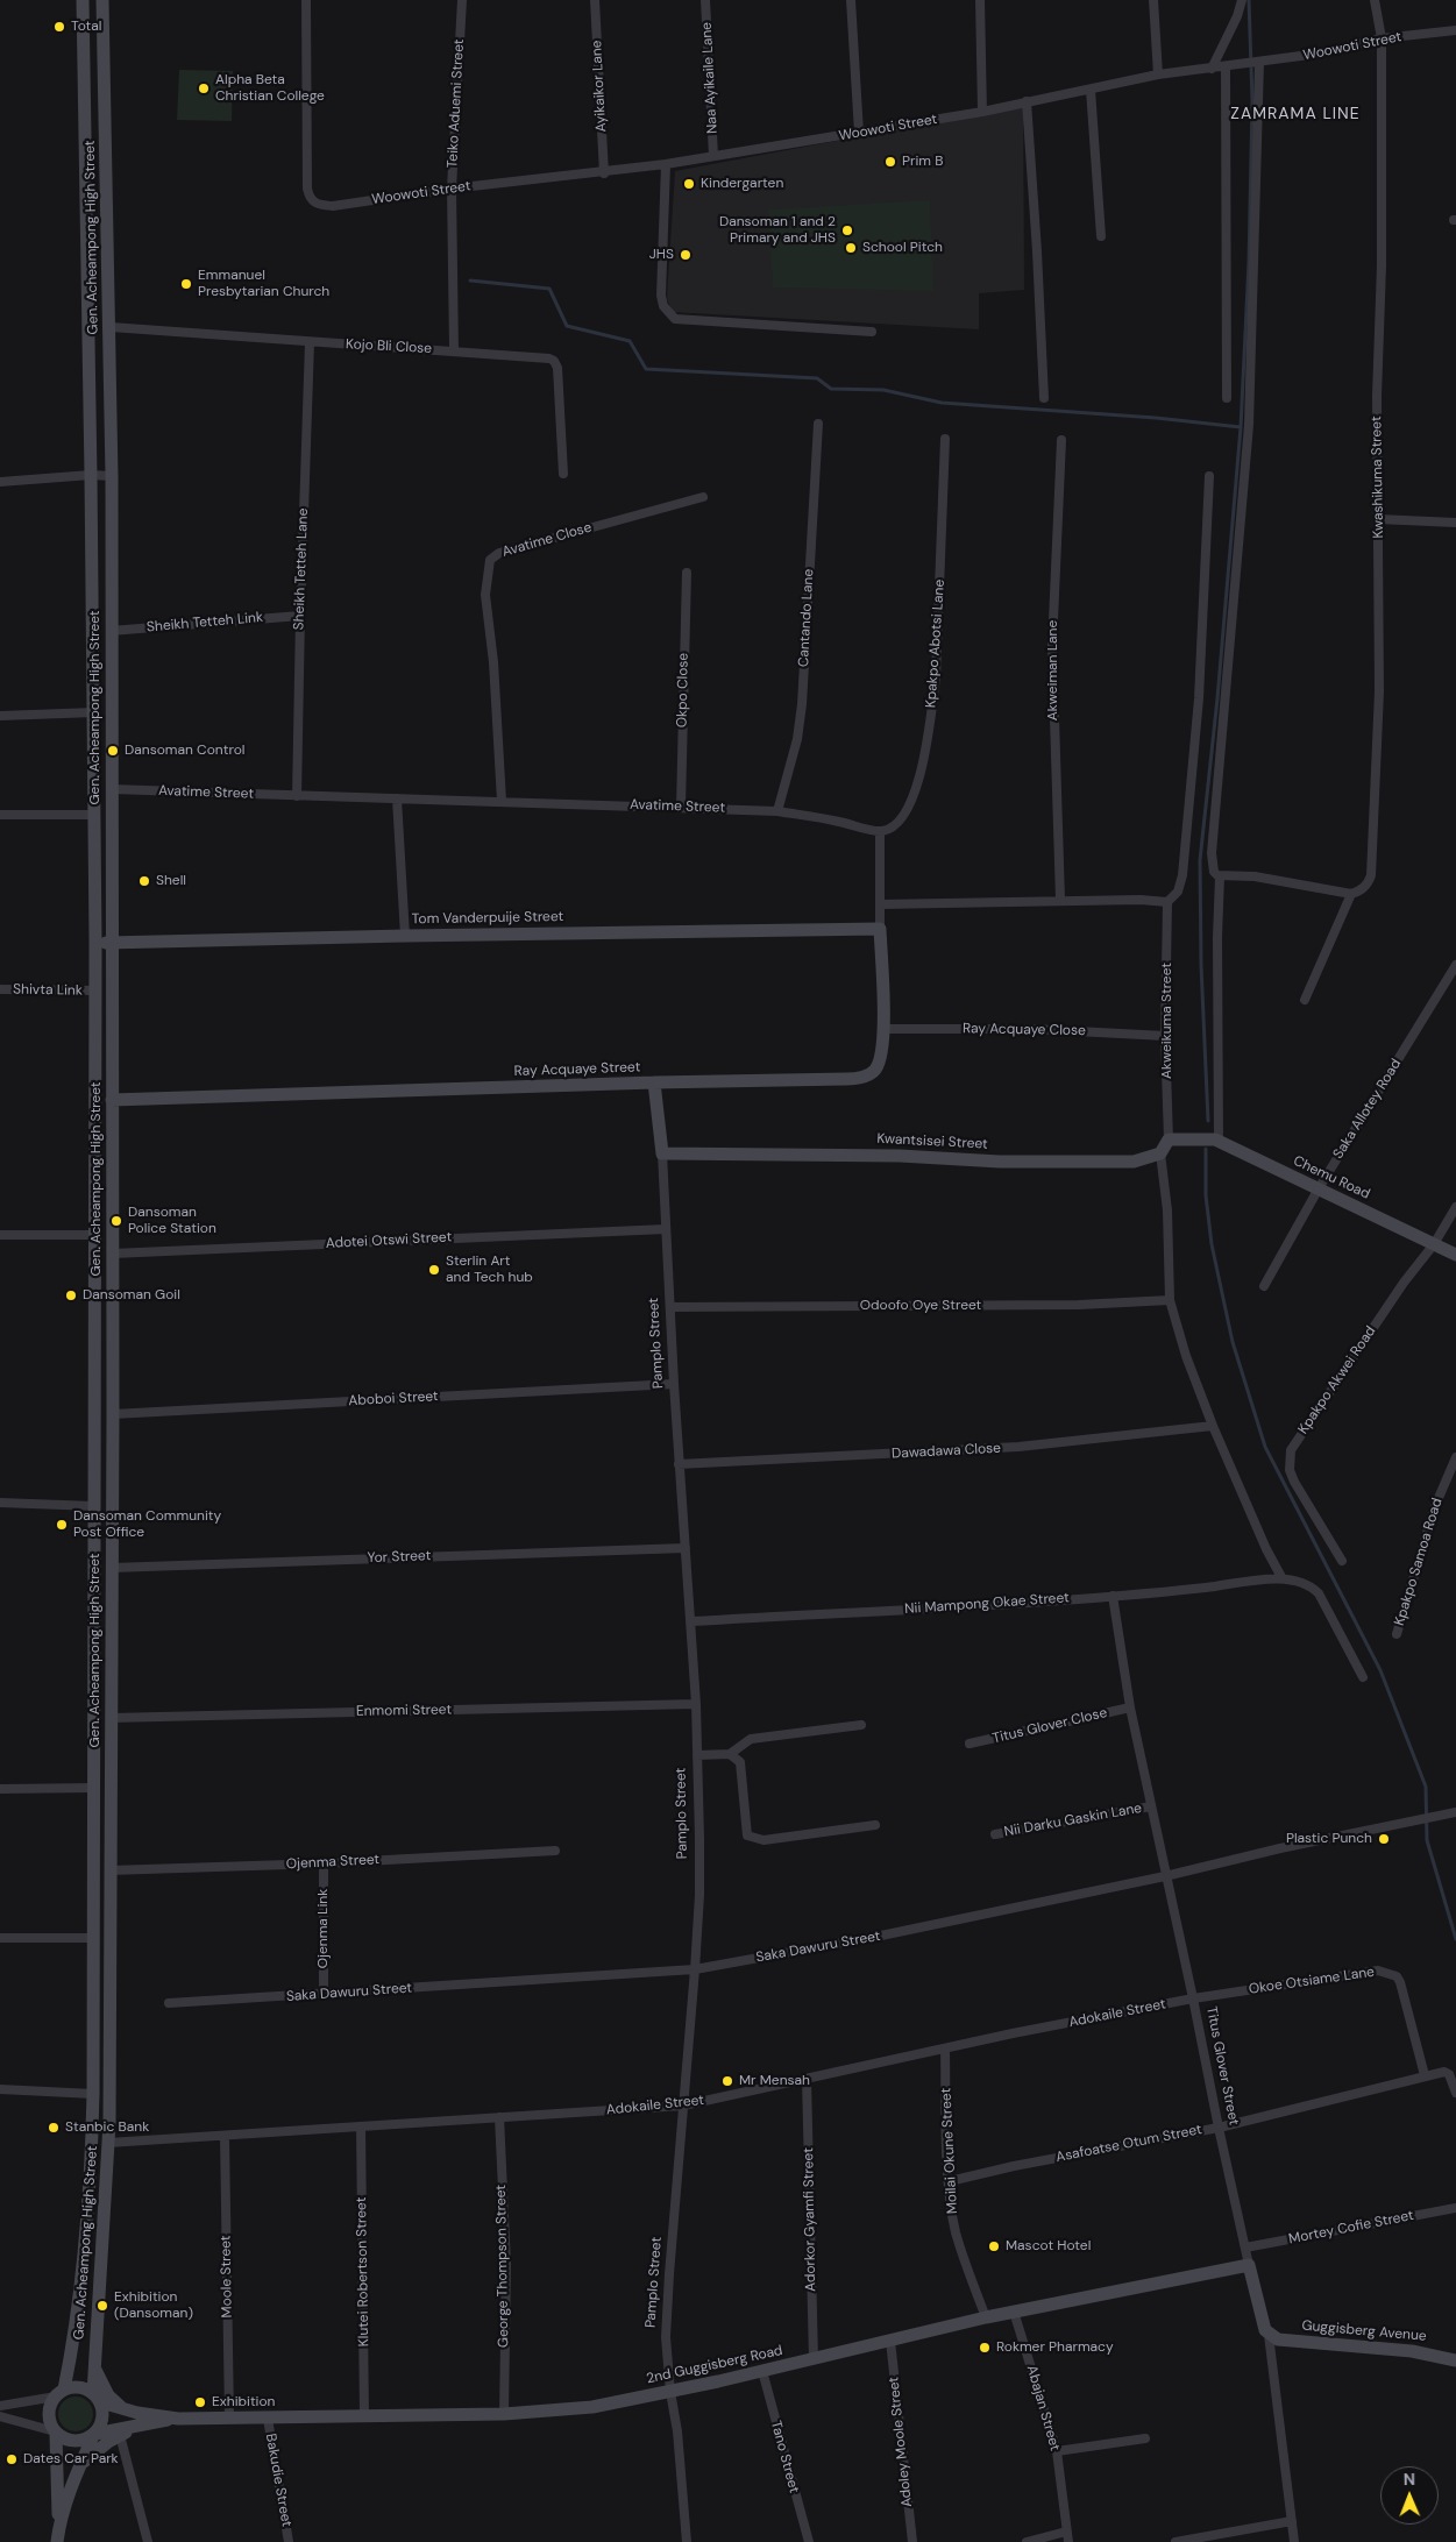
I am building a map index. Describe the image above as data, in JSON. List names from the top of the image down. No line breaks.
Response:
{"streets":{"main road":["Gen. Acheampong High Street","Tom Vanderpuije Street","Ray Acquaye Street","Kwantsisei Street","Chemu Road","Pamplo Street","Titus Glover Street","Guggisberg Avenue","2nd Guggisberg Road"],"street":["Woowoti Street","Naa Ayikaile Lane","Ayikaikor Lane","Teiko Aduemi Street","Kojo Bli Close","Kwashikuma Street","Avatime Close","Sheikh Tetteh Lane","Cantando Lane","Sheikh Tetteh Link","Kpakpo Abotsi Lane","Akweiman Lane","Okpo Close","Avatime Street","Shivta Link","Akweikuma Street","Ray Acquaye Close","Saka Allotey Road","Adotei Otswi Street","Odoofo Oye Street","Kpakpo Akwei Road","Aboboi Street","Dawadawa Close","Yor Street","Kpakpo Samoa Road","Nii Mampong Okae Street","Enmomi Street","Titus Glover Close","Nii Darku Gaskin Lane","Ojenma Street","Ojenma Link","Saka Dawuru Street","Okoe Otsiame Lane","Adokaile Street","Asafoatse Otum Street","Moilai Okune Street","Adorkor Gyamfi Street","Mortey Cofie Street","George Thompson Street","Klutei Robertson Street","Moole Street","Abajan Street","Adoley Moole Street","Tano Street","Bakudie Street"]},"crossings":[["Woowoti Street","Naa Ayikaile Lane"],["Woowoti Street","Ayikaikor Lane"],["Woowoti Street","Teiko Aduemi Street"],["Woowoti Street","Kwashikuma Street"],["Teiko Aduemi Street","Kojo Bli Close"],["Gen. Acheampong High Street","Kojo Bli Close"],["Gen. Acheampong High Street","Sheikh Tetteh Link"],["Gen. Acheampong High Street","Avatime Street"],["Gen. Acheampong High Street","Tom Vanderpuije Street"],["Gen. Acheampong High Street","Shivta Link"],["Gen. Acheampong High Street","Ray Acquaye Street"],["Gen. Acheampong High Street","Adotei Otswi Street"],["Gen. Acheampong High Street","Aboboi Street"],["Gen. Acheampong High Street","Yor Street"],["Gen. Acheampong High Street","Enmomi Street"],["Gen. Acheampong High Street","Ojenma Street"],["Gen. Acheampong High Street","Adokaile Street"],["Gen. Acheampong High Street","2nd Guggisberg Road"],["Kojo Bli Close","Sheikh Tetteh Lane"],["Avatime Close","Avatime Street"],["Sheikh Tetteh Lane","Sheikh Tetteh Link"],["Sheikh Tetteh Lane","Avatime Street"],["Cantando Lane","Avatime Street"],["Kpakpo Abotsi Lane","Avatime Street"],["Okpo Close","Avatime Street"],["Tom Vanderpuije Street","Ray Acquaye Street"],["Akweikuma Street","Ray Acquaye Close"],["Akweikuma Street","Chemu Road"],["Ray Acquaye Close","Ray Acquaye Street"],["Ray Acquaye Street","Pamplo Street"],["Saka Allotey Road","Chemu Road"],["Kwantsisei Street","Pamplo Street"],["Chemu Road","Kpakpo Akwei Road"],["Adotei Otswi Street","Pamplo Street"],["Odoofo Oye Street","Pamplo Street"],["Pamplo Street","Aboboi Street"],["Pamplo Street","Dawadawa Close"],["Pamplo Street","Yor Street"],["Pamplo Street","Nii Mampong Okae Street"],["Pamplo Street","Enmomi Street"],["Pamplo Street","Saka Dawuru Street"],["Pamplo Street","Adokaile Street"],["Pamplo Street","2nd Guggisberg Road"],["Nii Mampong Okae Street","Titus Glover Street"],["Titus Glover Close","Titus Glover Street"],["Nii Darku Gaskin Lane","Titus Glover Street"],["Ojenma Street","Ojenma Link"],["Ojenma Link","Saka Dawuru Street"],["Saka Dawuru Street","Titus Glover Street"],["Okoe Otsiame Lane","Adokaile Street"],["Okoe Otsiame Lane","Titus Glover Street"],["Okoe Otsiame Lane","Asafoatse Otum Street"],["Adokaile Street","Titus Glover Street"],["Adokaile Street","Moilai Okune Street"],["Adokaile Street","Adorkor Gyamfi Street"],["Adokaile Street","George Thompson Street"],["Adokaile Street","Klutei Robertson Street"],["Adokaile Street","Moole Street"],["Titus Glover Street","Asafoatse Otum Street"],["Titus Glover Street","Mortey Cofie Street"],["Titus Glover Street","Guggisberg Avenue"],["Titus Glover Street","2nd Guggisberg Road"],["Asafoatse Otum Street","Moilai Okune Street"],["Moilai Okune Street","2nd Guggisberg Road"],["Adorkor Gyamfi Street","2nd Guggisberg Road"],["George Thompson Street","2nd Guggisberg Road"],["Klutei Robertson Street","2nd Guggisberg Road"],["Moole Street","2nd Guggisberg Road"],["2nd Guggisberg Road","Abajan Street"],["2nd Guggisberg Road","Adoley Moole Street"],["2nd Guggisberg Road","Tano Street"],["2nd Guggisberg Road","Bakudie Street"]],"districts":["ZAMRAMA LINE"],"places":["Total","Alpha Beta Christian College","Prim B","Kindergarten","Dansoman 1 and 2 Primary and JHS","School Pitch","JHS","Emmanuel Presbytarian Church","Dansoman Control","Shell","Dansoman Police Station","Sterlin Art and Tech hub","Dansoman Goil","Dansoman Community Post Office","Plastic Punch","Mr Mensah","Stanbic Bank","Mascot Hotel","Exhibition (Dansoman)","Rokmer Pharmacy","Exhibition","Dates Car Park"],"north":"top"}
